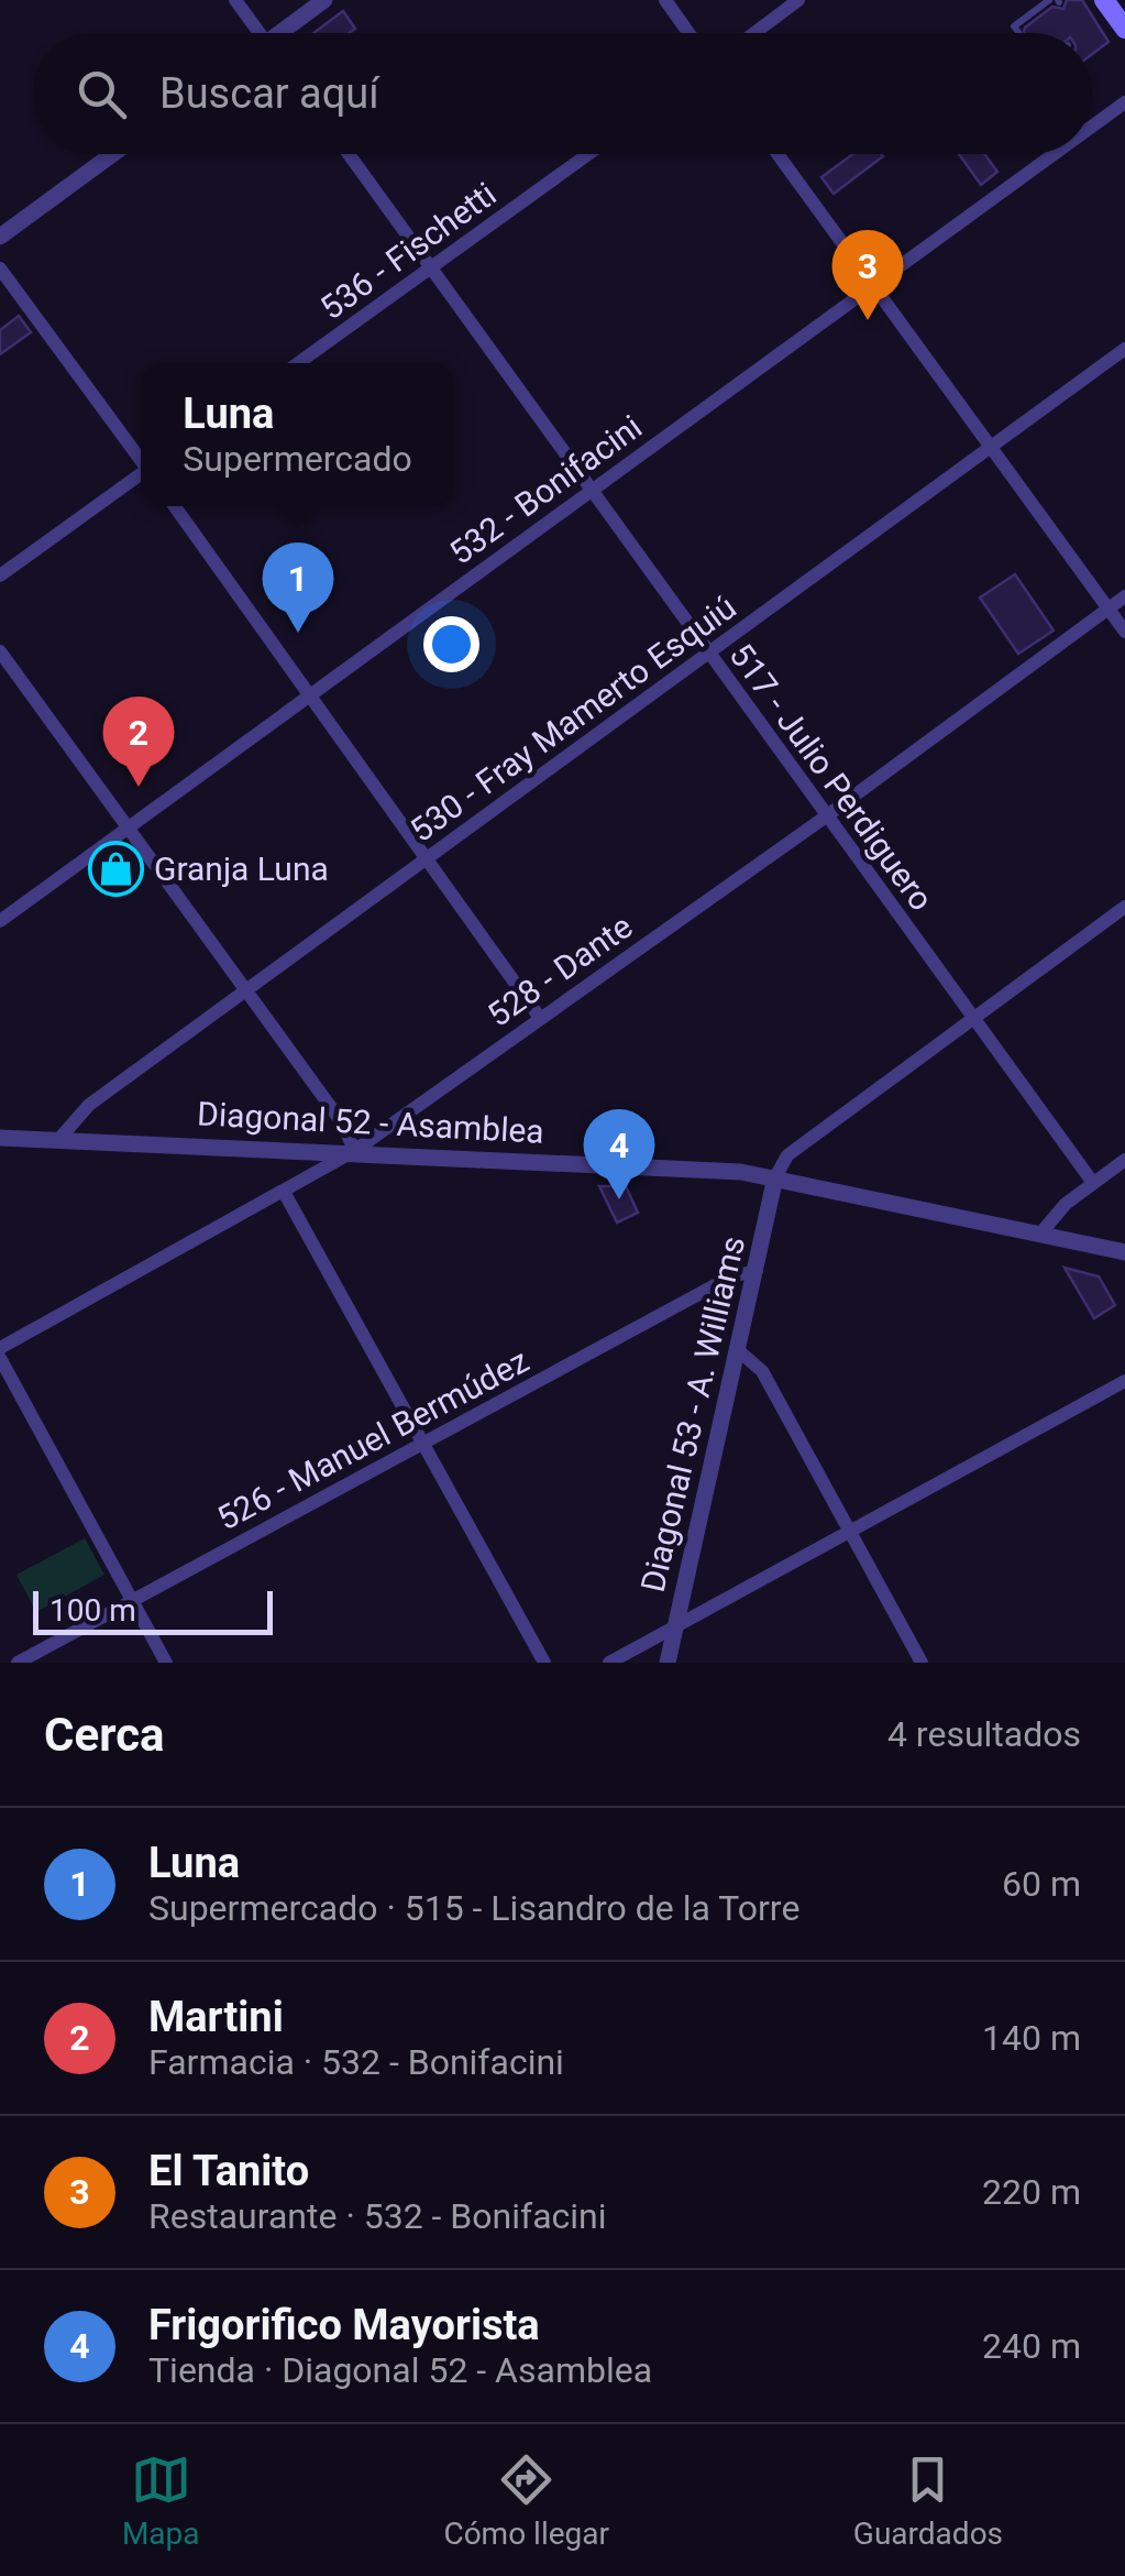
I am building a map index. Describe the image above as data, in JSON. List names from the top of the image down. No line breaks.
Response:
{"streets":{"street":["536 - Fischetti","532 - Bonifacini","530 - Fray Mamerto Esquiú","517 - Julio Perdiguero","528 - Dante","Diagonal 52 - Asamblea","Diagonal 53 - A. Williams","526 - Manuel Bermúdez"]},"crossings":[["536 - Fischetti","517 - Julio Perdiguero"],["532 - Bonifacini","517 - Julio Perdiguero"],["530 - Fray Mamerto Esquiú","517 - Julio Perdiguero"],["530 - Fray Mamerto Esquiú","Diagonal 52 - Asamblea"],["517 - Julio Perdiguero","528 - Dante"],["528 - Dante","Diagonal 52 - Asamblea"],["Diagonal 52 - Asamblea","Diagonal 53 - A. Williams"],["Diagonal 53 - A. Williams","526 - Manuel Bermúdez"]],"places":{"shop":["Granja Luna"]},"scale_bar":"100 m","page":{"search":"Buscar aquí","pins":["3","1","2","4"],"popup":["Luna","Supermercado"],"scale":"100 m","heading":["Cerca","4 resultados"],"list":[{"mark":"1","name":"Luna","note":"Supermercado · 515 - Lisandro de la Torre","value":"60 m"},{"mark":"2","name":"Martini","note":"Farmacia · 532 - Bonifacini","value":"140 m"},{"mark":"3","name":"El Tanito","note":"Restaurante · 532 - Bonifacini","value":"220 m"},{"mark":"4","name":"Frigorifico Mayorista","note":"Tienda · Diagonal 52 - Asamblea","value":"240 m"}],"nav":["Mapa","Cómo llegar","Guardados"]}}
